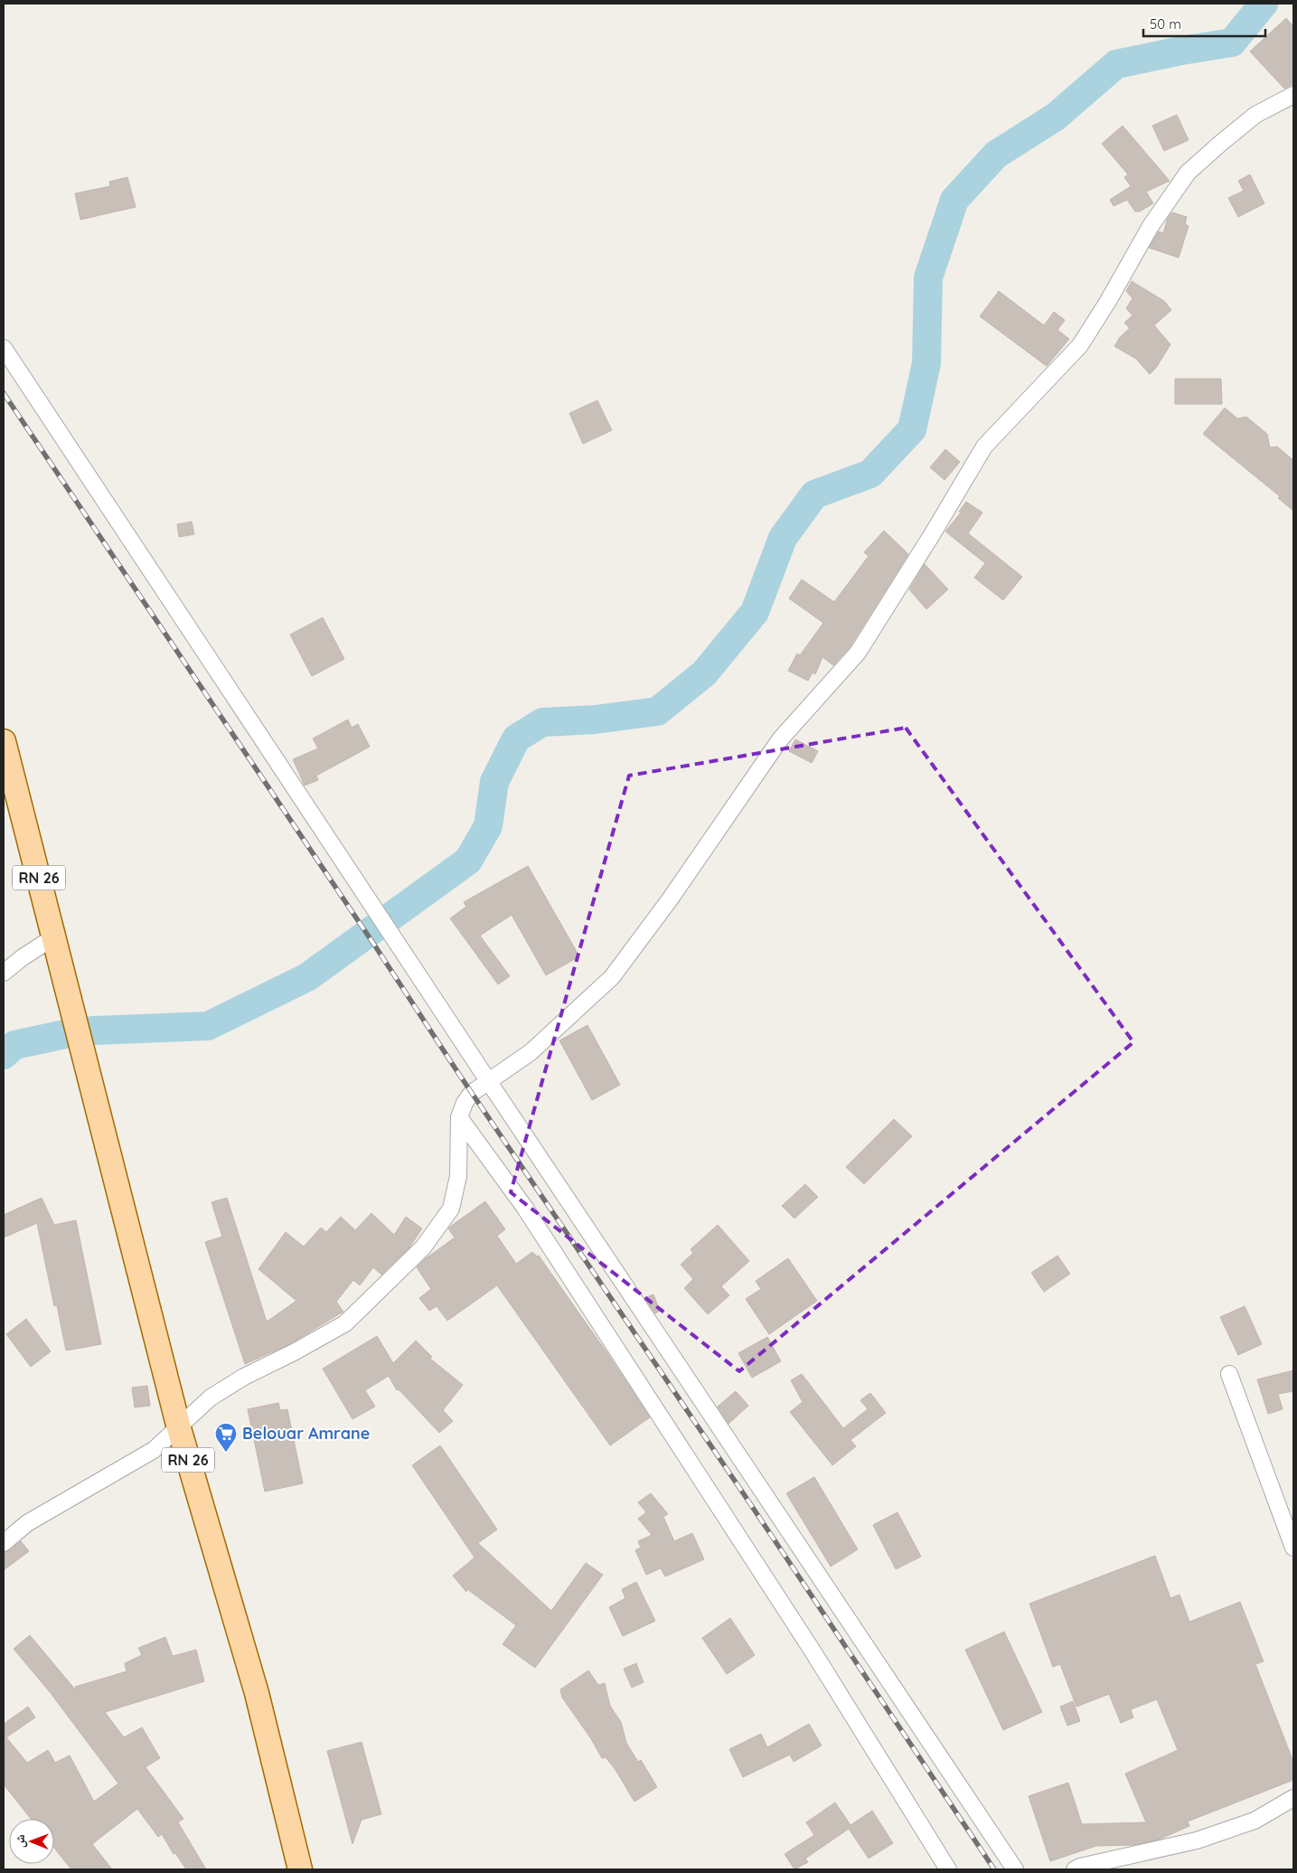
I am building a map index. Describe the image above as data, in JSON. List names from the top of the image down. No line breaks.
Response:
{"streets":{"main road":["RN 26"]},"places":{"supermarket":["Belouar Amrane"]},"scale_bar":"50 m","north":"left"}
